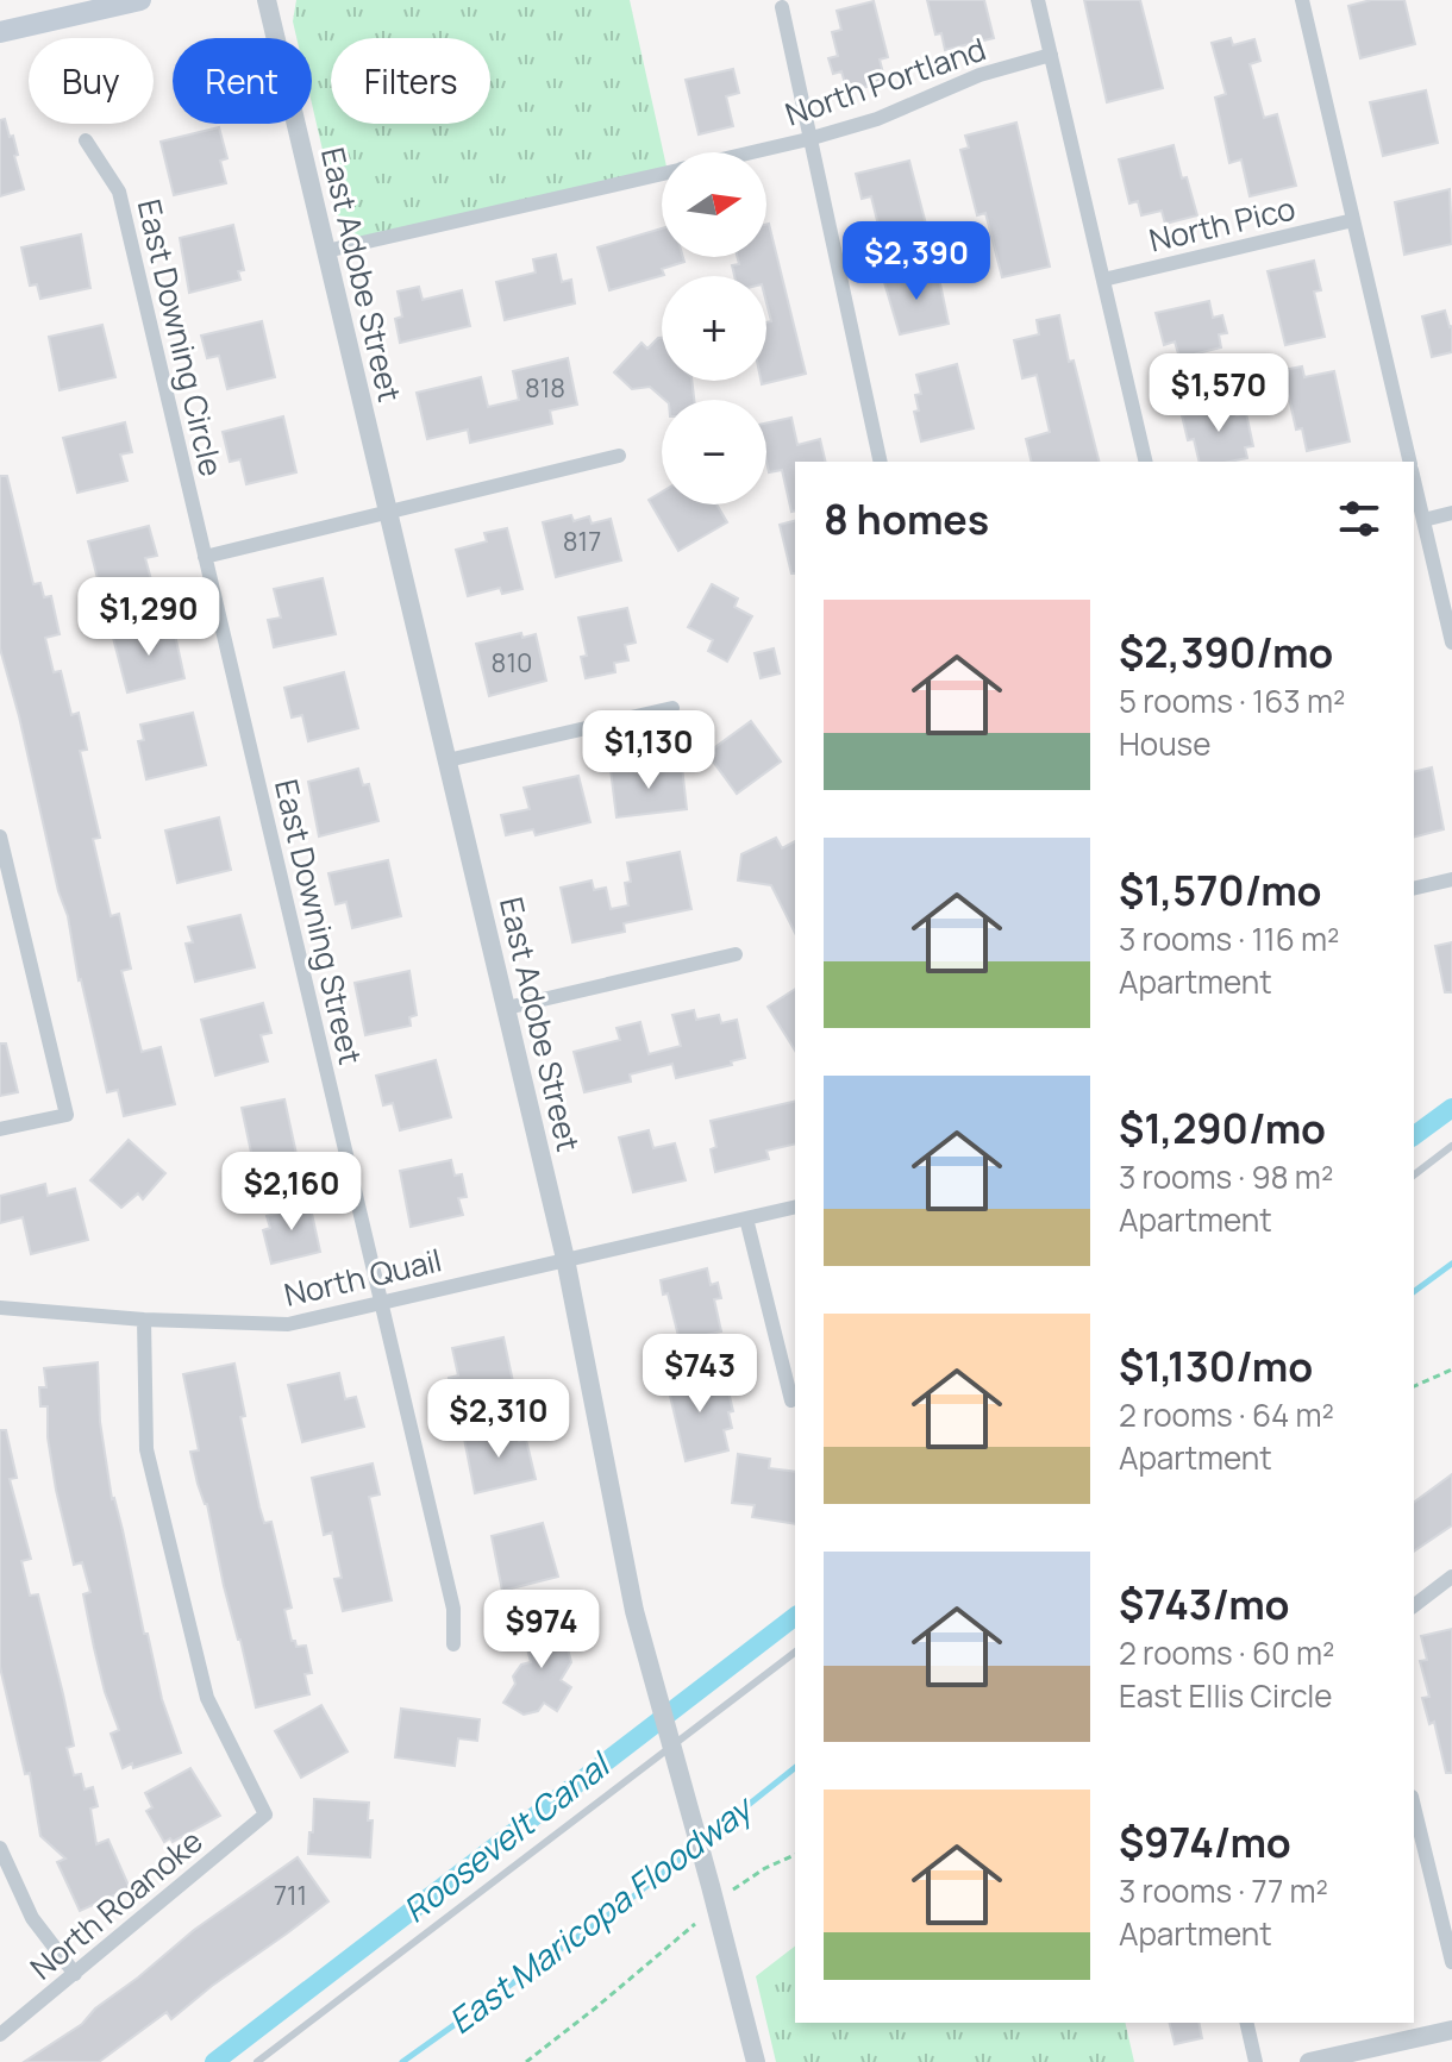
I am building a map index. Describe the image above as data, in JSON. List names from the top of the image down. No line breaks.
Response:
{"streets":{"street":["North Portland","North Pico","East Adobe Street","East Downing Circle","East Downing Street","North Quail","North Roanoke"]},"crossings":[["North Portland","East Adobe Street"],["East Adobe Street","North Quail"],["East Downing Circle","East Downing Street"],["East Downing Street","North Quail"],["North Quail","North Roanoke"]],"water":["Roosevelt Canal","East Maricopa Floodway"],"house_numbers":["818","817","810","711"],"north":"right","page":{"chip":["Buy","Rent","Filters"],"map_buttons":["+","−"],"price":["$2,390","$1,570","$1,290","$1,130","$2,160","$743","$2,310","$974"],"heading":"8 homes","list":[{"name":"$2,390/mo","note":"5 rooms · 163 m² · House"},{"name":"$1,570/mo","note":"3 rooms · 116 m² · Apartment"},{"name":"$1,290/mo","note":"3 rooms · 98 m² · Apartment"},{"name":"$1,130/mo","note":"2 rooms · 64 m² · Apartment"},{"name":"$743/mo","note":"2 rooms · 60 m² · East Ellis Circle"},{"name":"$974/mo","note":"3 rooms · 77 m² · Apartment"}]}}
